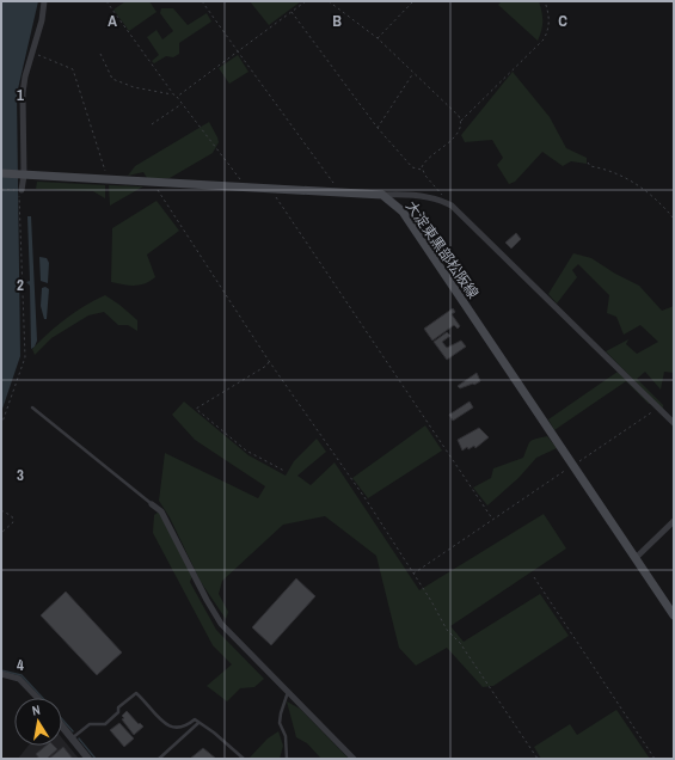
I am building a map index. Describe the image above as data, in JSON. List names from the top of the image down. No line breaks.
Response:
{"streets":{"main road":["大淀東黒部松阪線"]},"north":"top","grid":{"columns":["A","B","C"],"rows":["1","2","3","4"]}}
